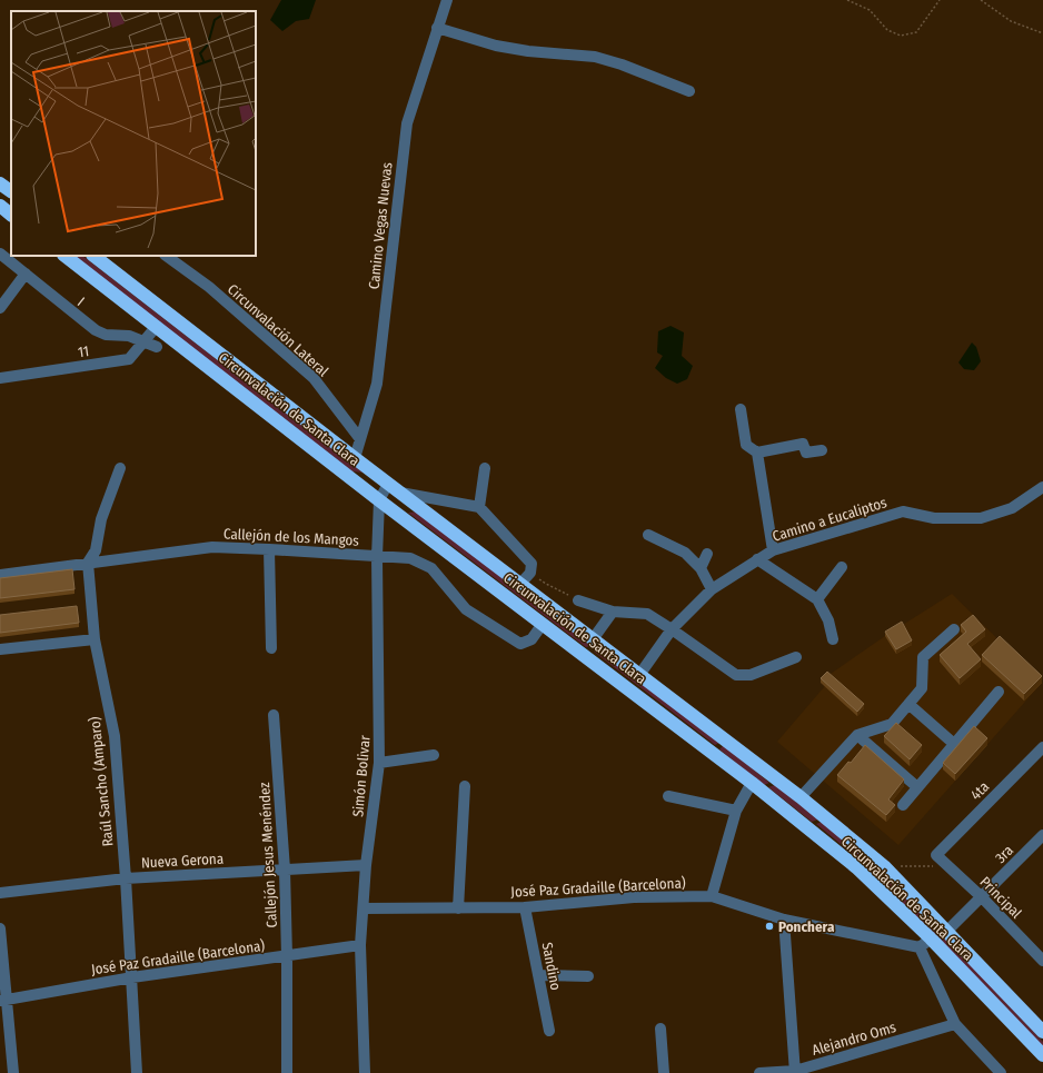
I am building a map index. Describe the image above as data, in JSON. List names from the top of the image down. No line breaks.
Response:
{"streets":{"highway":["Circunvalación de Santa Clara"],"street":["Camino Vegas Nuevas","I","Circunvalación Lateral","11","Camino a Eucaliptos","Callejón de los Mangos","Simón Bolivar","Raúl Sancho (Amparo)","4ta","3ra","Callejón Jesus Menéndez","Nueva Gerona","José Paz Gradaille (Barcelona)","Principal","Sandino","Alejandro Oms"]},"crossings":[["Camino Vegas Nuevas","Circunvalación Lateral"],["Camino Vegas Nuevas","Circunvalación de Santa Clara"],["I","11"],["11","Circunvalación de Santa Clara"],["Circunvalación de Santa Clara","Camino a Eucaliptos"],["Circunvalación de Santa Clara","Callejón de los Mangos"],["Circunvalación de Santa Clara","Simón Bolivar"],["Circunvalación de Santa Clara","3ra"],["Callejón de los Mangos","Simón Bolivar"],["Callejón de los Mangos","Raúl Sancho (Amparo)"],["Simón Bolivar","Nueva Gerona"],["Simón Bolivar","José Paz Gradaille (Barcelona)"],["Raúl Sancho (Amparo)","Nueva Gerona"],["Raúl Sancho (Amparo)","José Paz Gradaille (Barcelona)"],["4ta","Principal"],["3ra","Principal"],["Callejón Jesus Menéndez","Nueva Gerona"],["Callejón Jesus Menéndez","José Paz Gradaille (Barcelona)"],["José Paz Gradaille (Barcelona)","Sandino"]],"places":["Ponchera"]}
